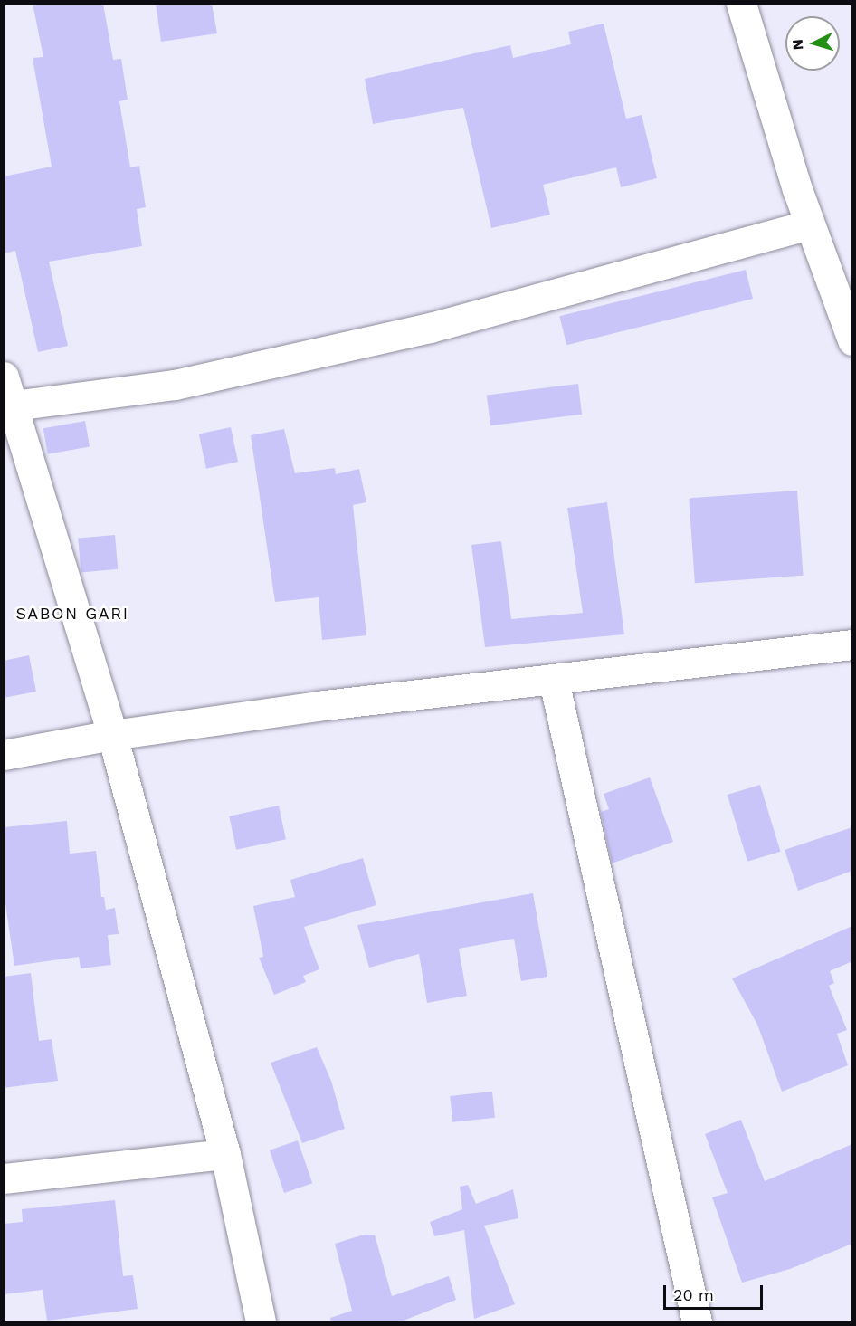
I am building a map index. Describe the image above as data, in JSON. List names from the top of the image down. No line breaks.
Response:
{"districts":["SABON GARI"],"scale_bar":"20 m","north":"left"}
